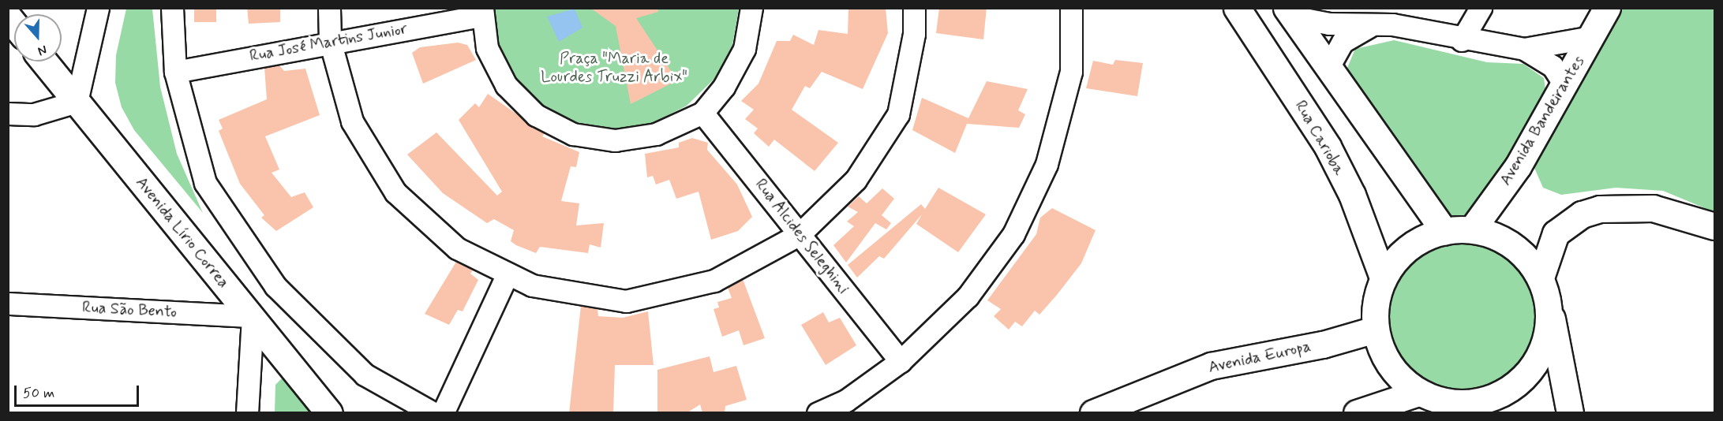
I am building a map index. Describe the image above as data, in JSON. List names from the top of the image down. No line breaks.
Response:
{"streets":{"main road":["Avenida Bandeirantes","Rua Carioba","Avenida Lírio Correa","Avenida Europa"],"street":["Rua José Martins Junior","Rua Alcides Seleghini","Rua São Bento"]},"crossings":[["Avenida Lírio Correa","Rua São Bento"]],"parks":["Praça \"Maria de Lourdes Truzzi Arbix\""],"scale_bar":"50 m","north":"bottom"}
